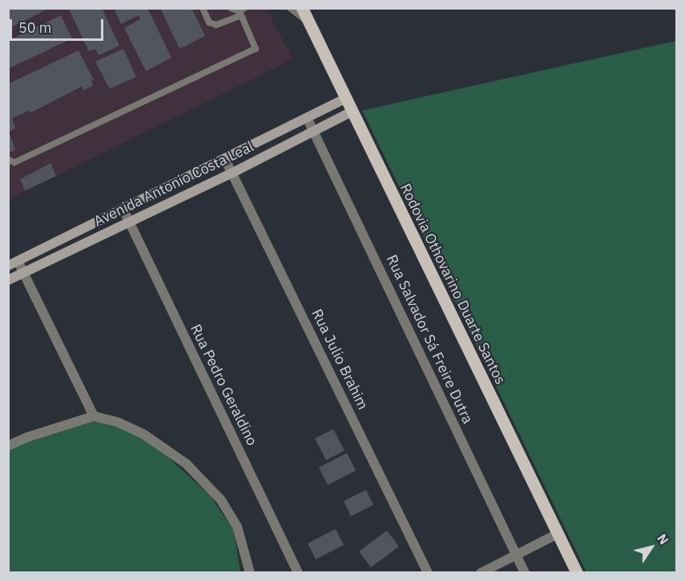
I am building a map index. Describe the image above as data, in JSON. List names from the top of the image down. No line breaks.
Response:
{"streets":{"main road":["Rodovia Othovarino Duarte Santos"],"street":["Avenida Antonio Costa Leal","Rua Salvador Sá Freire Dutra","Rua Julio Brahim","Rua Pedro Geraldino"]},"crossings":[["Avenida Antonio Costa Leal","Rodovia Othovarino Duarte Santos"],["Avenida Antonio Costa Leal","Rua Salvador Sá Freire Dutra"],["Avenida Antonio Costa Leal","Rua Julio Brahim"],["Avenida Antonio Costa Leal","Rua Pedro Geraldino"]],"scale_bar":"50 m","north":"top right"}
